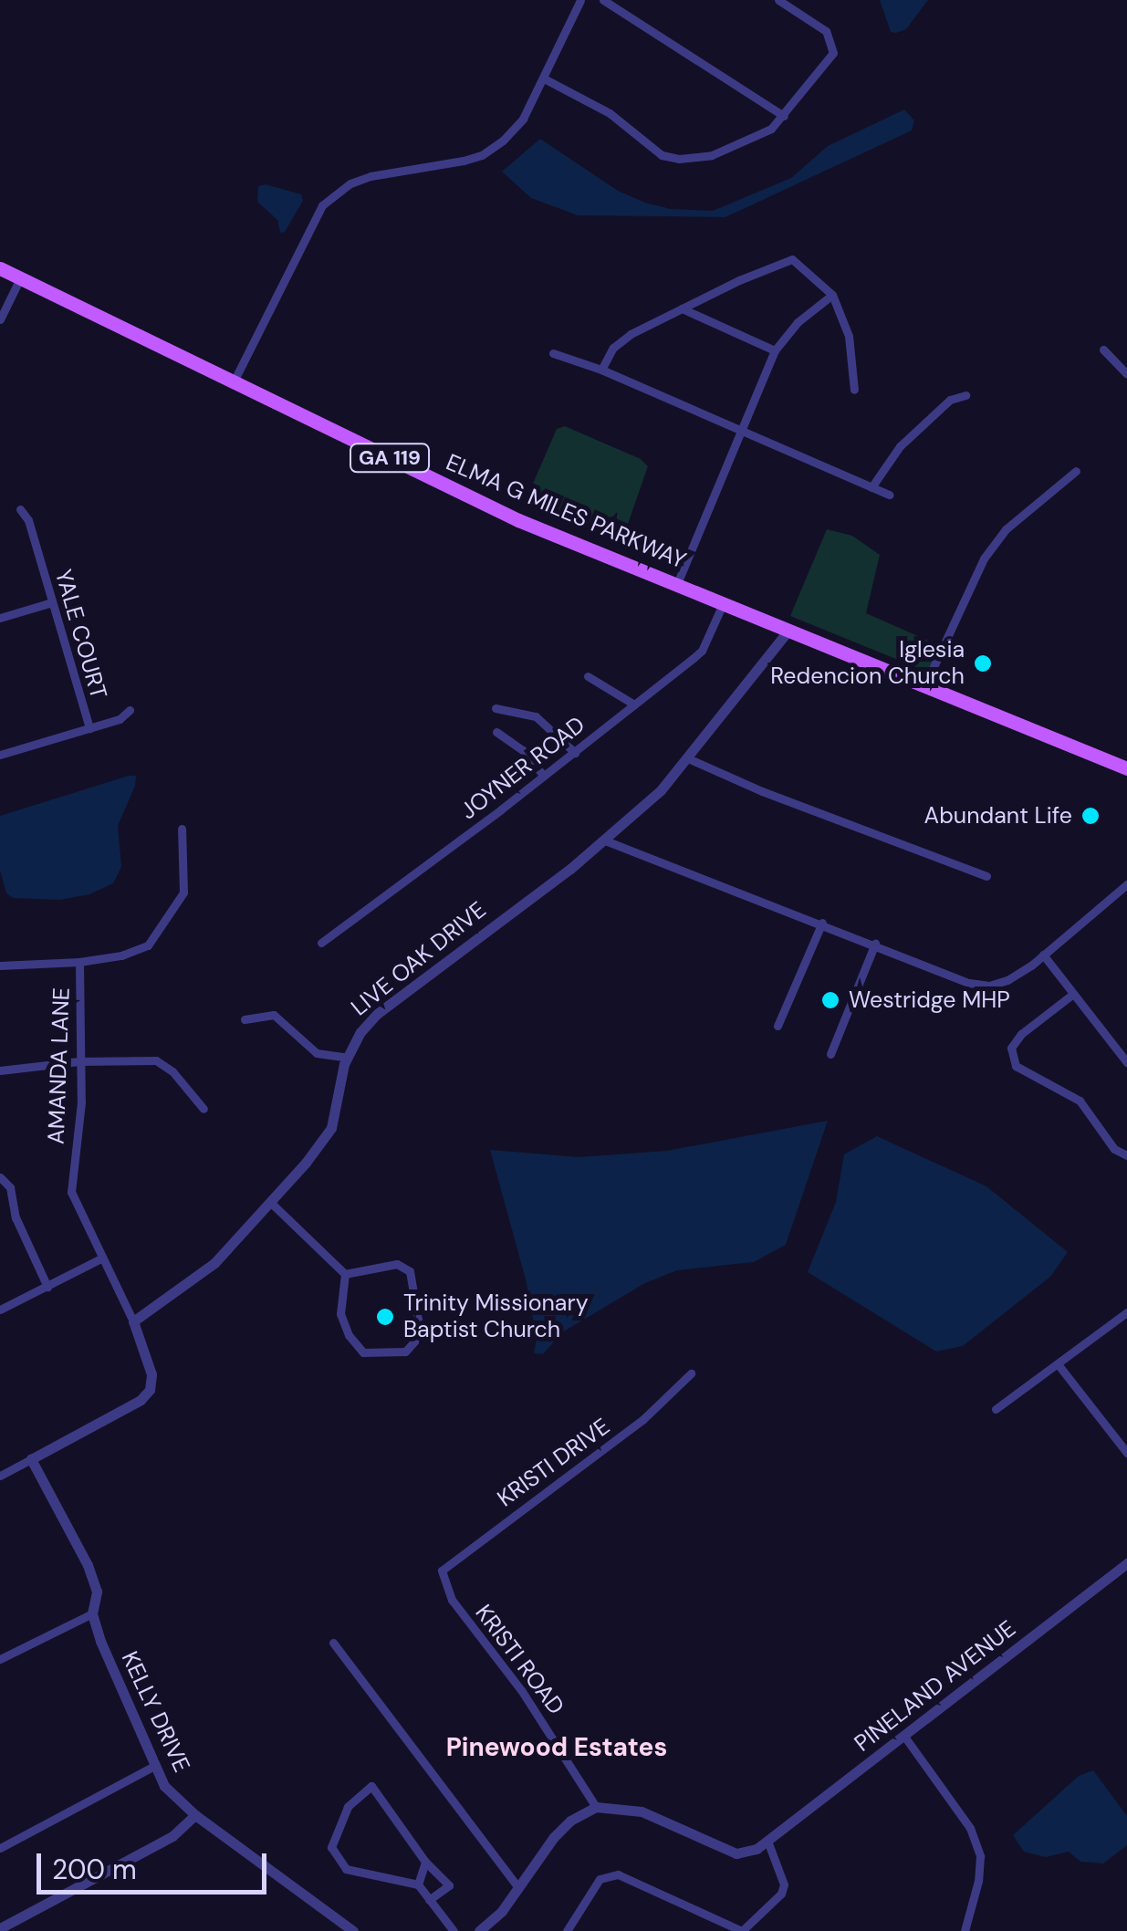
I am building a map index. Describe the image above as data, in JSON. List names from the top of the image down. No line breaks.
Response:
{"streets":{"main road":["GA 119","ELMA G MILES PARKWAY"],"street":["YALE COURT","JOYNER ROAD","LIVE OAK DRIVE","AMANDA LANE","KRISTI DRIVE","KRISTI ROAD","PINELAND AVENUE","KELLY DRIVE"]},"crossings":[["ELMA G MILES PARKWAY","JOYNER ROAD"],["ELMA G MILES PARKWAY","LIVE OAK DRIVE"],["LIVE OAK DRIVE","AMANDA LANE"],["KRISTI DRIVE","KRISTI ROAD"],["KRISTI ROAD","PINELAND AVENUE"]],"districts":["Pinewood Estates"],"places":["Iglesia Redencion Church","Abundant Life","Westridge MHP","Trinity Missionary Baptist Church"],"scale_bar":"200 m"}
